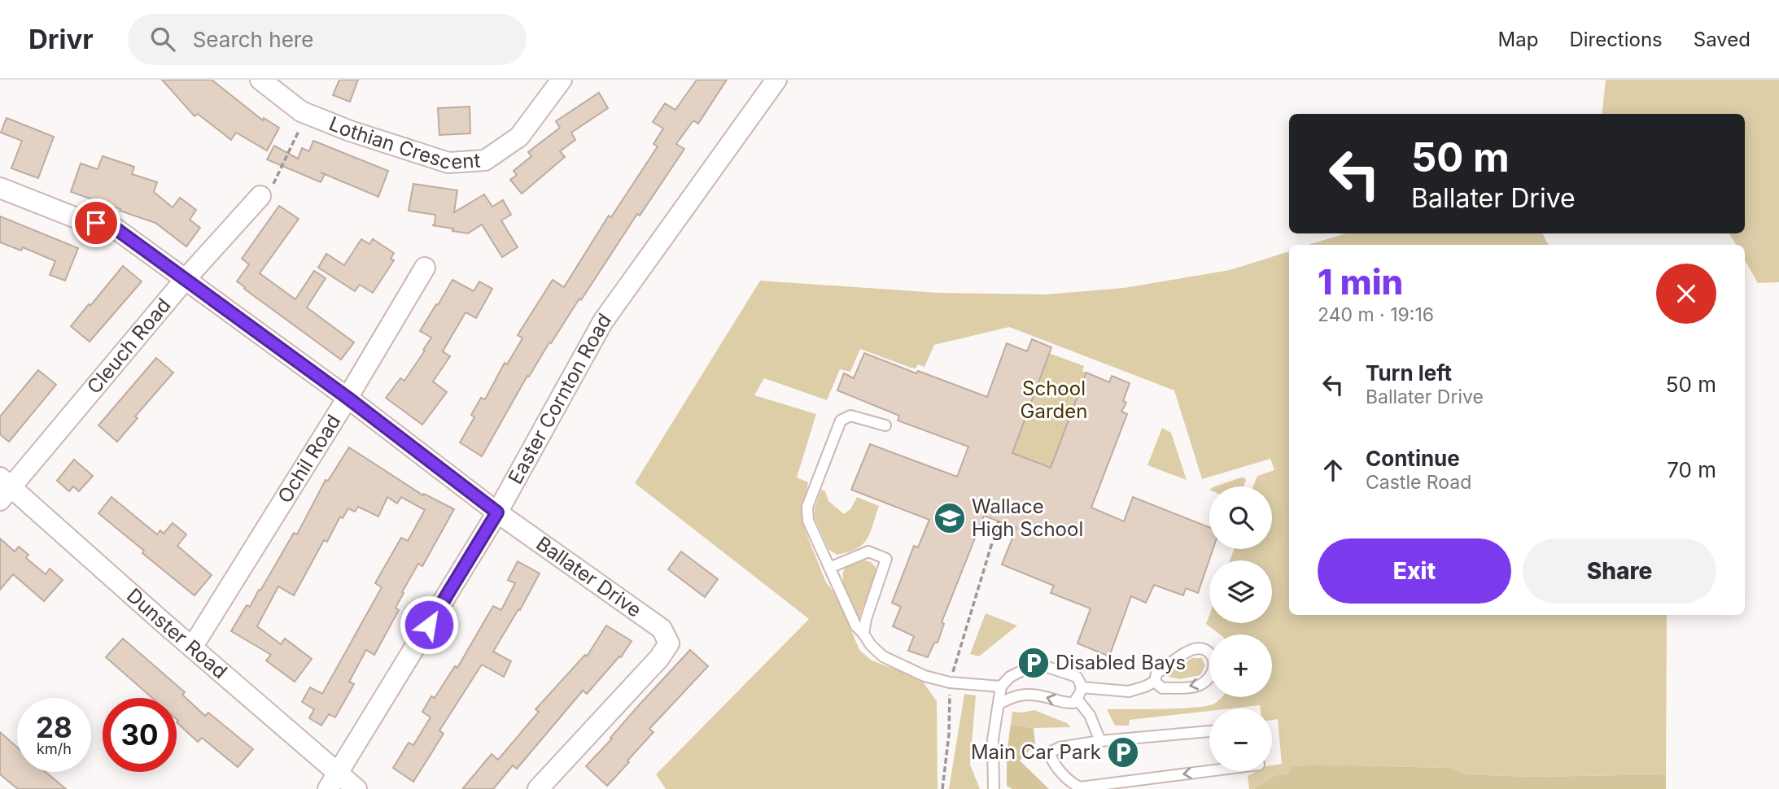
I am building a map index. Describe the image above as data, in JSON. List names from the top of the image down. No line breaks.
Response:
{"streets":{"street":["Lothian Crescent","Cleuch Road","Easter Cornton Road","Ochil Road","Ballater Drive","Dunster Road"]},"crossings":[["Cleuch Road","Ballater Drive"],["Cleuch Road","Dunster Road"],["Easter Cornton Road","Ballater Drive"],["Easter Cornton Road","Dunster Road"],["Ochil Road","Ballater Drive"],["Ochil Road","Dunster Road"]],"parks":["School Garden"],"places":{"school or university":["Wallace High School"],"parking":["Disabled Bays","Main Car Park"]},"page":{"header":"Drivr","search":"Search here","nav":["Map","Directions","Saved"],"turn":["50 m","Ballater Drive"],"heading":["1 min","240 m · 19:16"],"list":[{"name":"Turn left","note":"Ballater Drive","value":"50 m"},{"name":"Continue","note":"Castle Road","value":"70 m"}],"map_buttons":["+","−"],"buttons":["Exit","Share"],"speed":"28 km/h","limit":"30"}}
